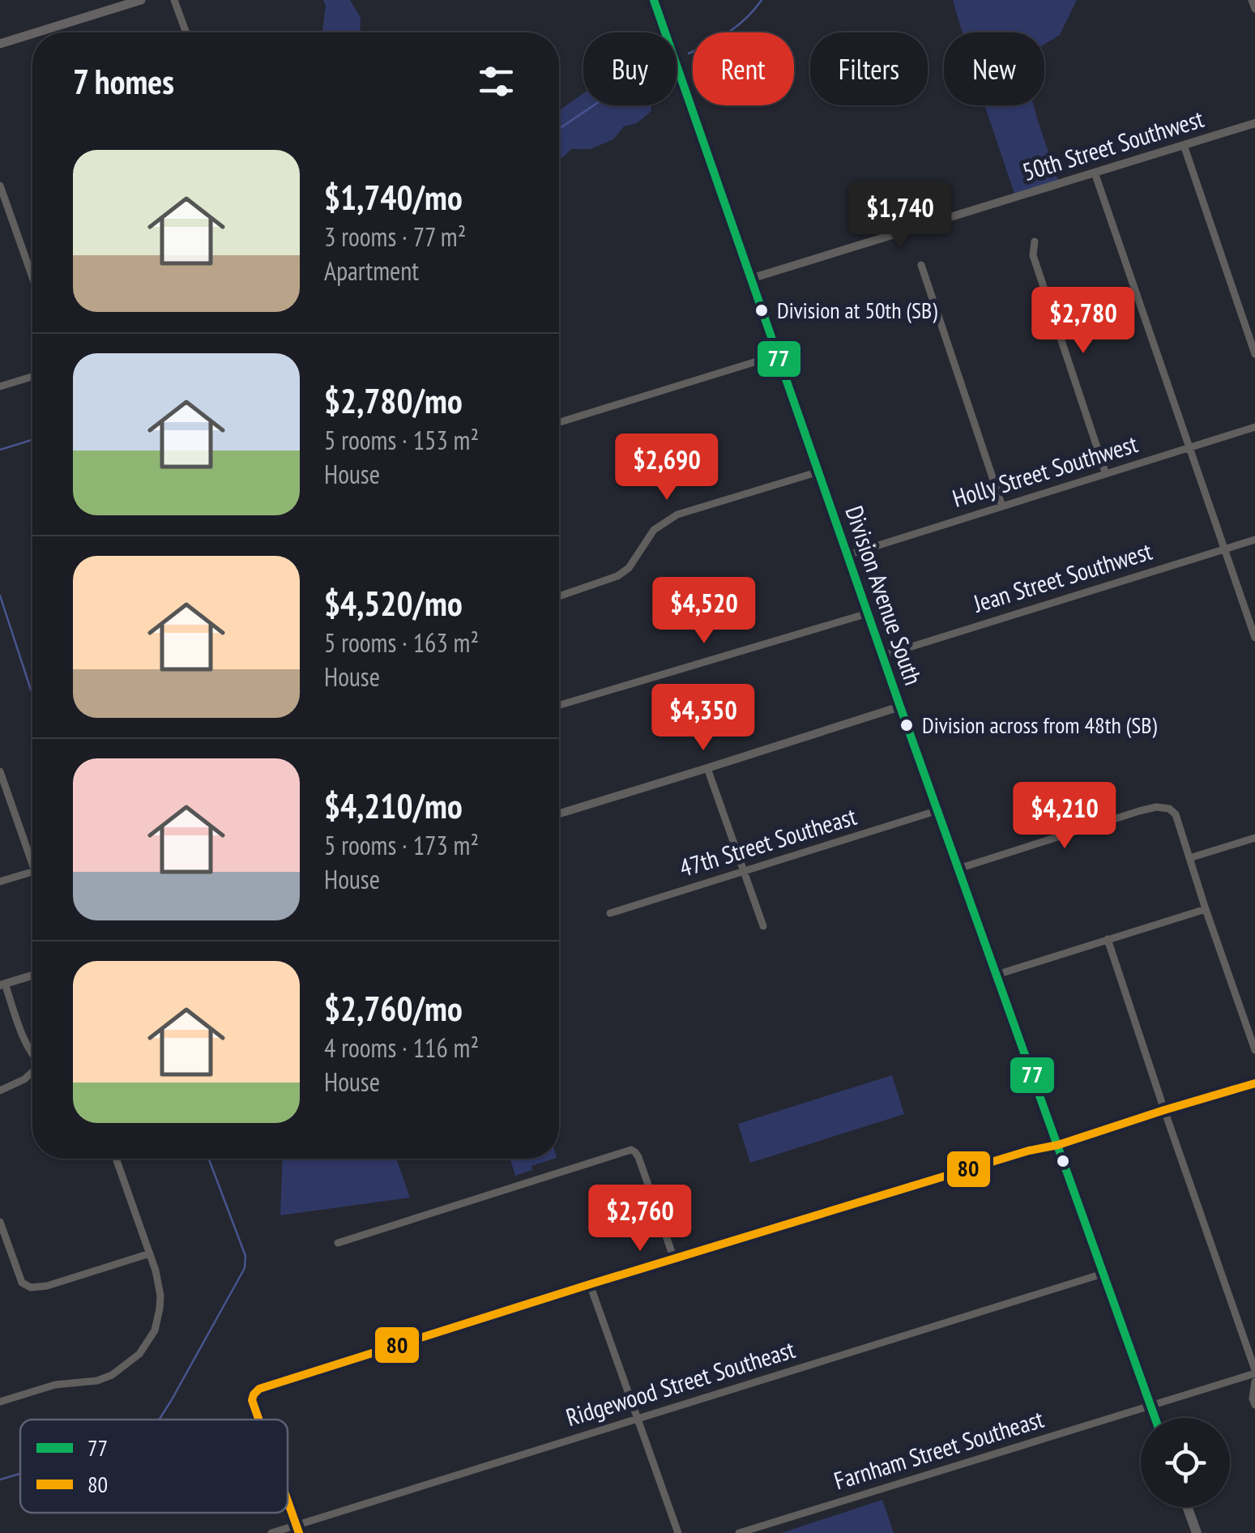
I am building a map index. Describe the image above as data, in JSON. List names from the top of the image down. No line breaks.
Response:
{"streets":{"main road":["Division Avenue South"],"street":["50th Street Southwest","Holly Street Southwest","Jean Street Southwest","47th Street Southeast","Ridgewood Street Southeast","Farnham Street Southeast"]},"crossings":[["50th Street Southwest","Division Avenue South"],["Holly Street Southwest","Division Avenue South"],["Jean Street Southwest","Division Avenue South"],["Division Avenue South","47th Street Southeast"],["Division Avenue South","Ridgewood Street Southeast"],["Division Avenue South","Farnham Street Southeast"]],"places":["Division at 50th (SB)","Division across from 48th (SB)"],"lines":["transit line 77","transit line 80"],"legend":["77","80"],"page":{"chip":["Buy","Rent","Filters","New"],"heading":"7 homes","list":[{"name":"$1,740/mo","note":"3 rooms · 77 m² · Apartment"},{"name":"$2,780/mo","note":"5 rooms · 153 m² · House"},{"name":"$4,520/mo","note":"5 rooms · 163 m² · House"},{"name":"$4,210/mo","note":"5 rooms · 173 m² · House"},{"name":"$2,760/mo","note":"4 rooms · 116 m² · House"}],"price":["$1,740","$2,780","$2,690","$4,520","$4,350","$4,210","$2,760"]}}
